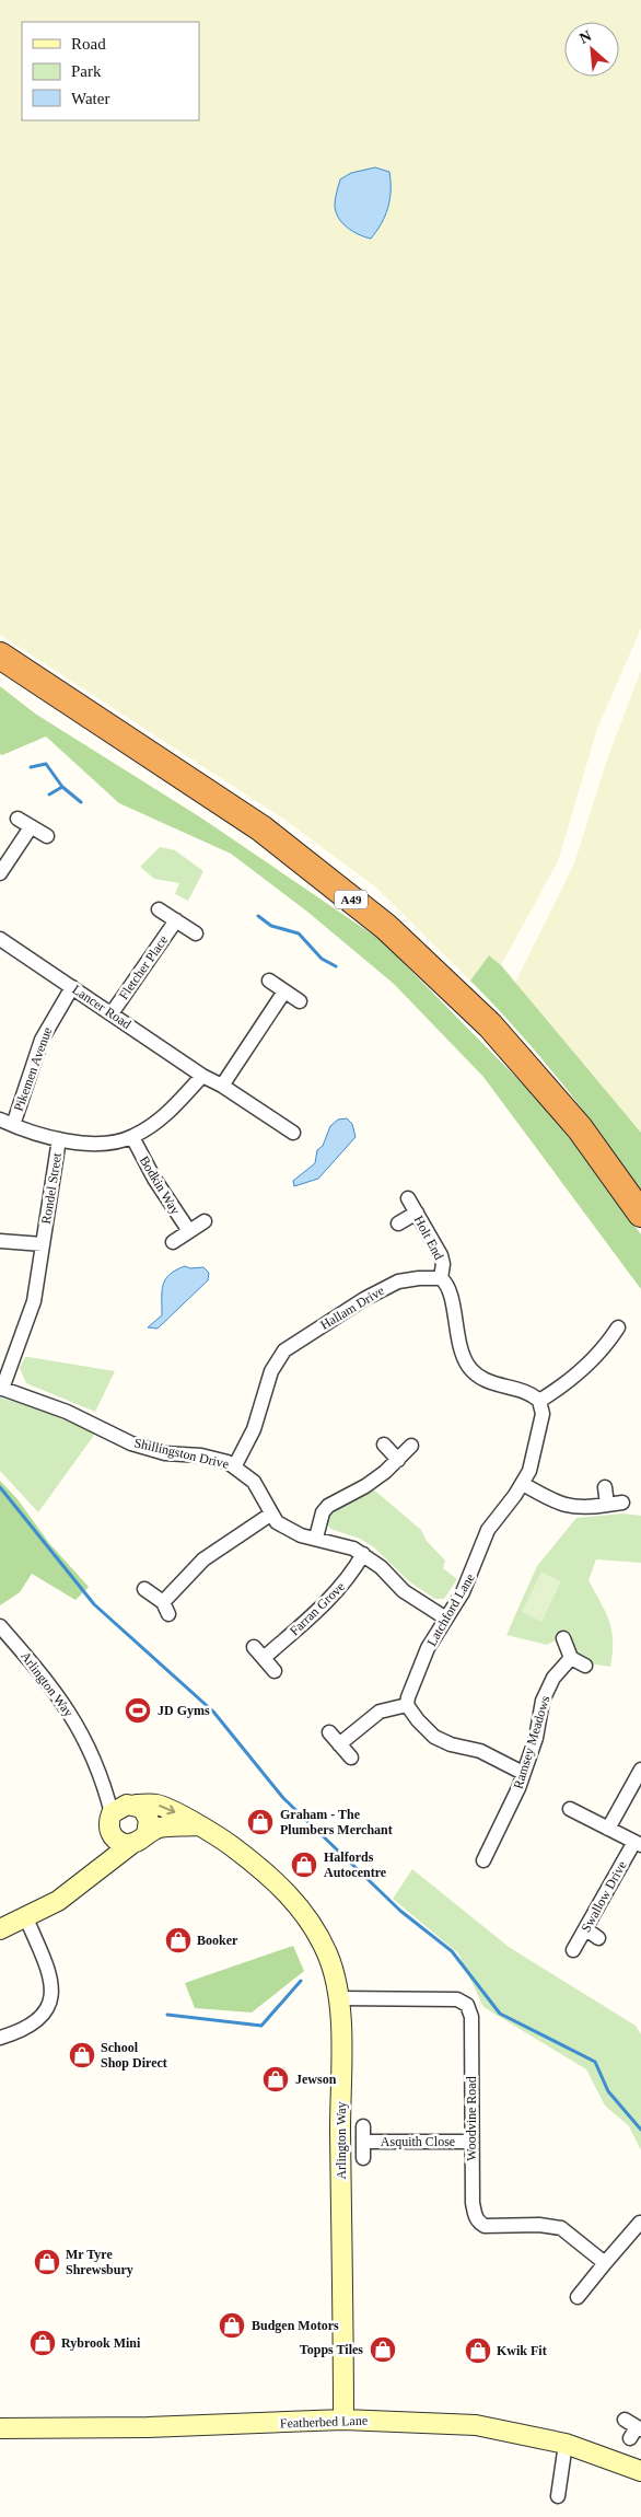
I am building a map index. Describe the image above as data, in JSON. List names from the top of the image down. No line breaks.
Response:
{"streets":{"highway":["A49"],"street":["Fletcher Place","Lancer Road","Pikemen Avenue","Bodkin Way","Rondel Street","Holt End","Hallam Drive","Shillingston Drive","Farran Grove","Latchford Lane","Arlington Way","Ramsey Meadows","Swallow Drive","Woodvine Road","Asquith Close","Featherbed Lane"]},"crossings":[["Fletcher Place","Lancer Road"],["Lancer Road","Pikemen Avenue"],["Lancer Road","Rondel Street"],["Pikemen Avenue","Rondel Street"],["Bodkin Way","Rondel Street"],["Rondel Street","Shillingston Drive"],["Holt End","Hallam Drive"],["Hallam Drive","Shillingston Drive"],["Shillingston Drive","Farran Grove"],["Shillingston Drive","Latchford Lane"],["Arlington Way","Woodvine Road"],["Arlington Way","Featherbed Lane"],["Woodvine Road","Asquith Close"]],"places":{"sports":["JD Gyms"],"shop":["Graham - The Plumbers Merchant","Halfords Autocentre","Booker","School Shop Direct","Jewson","Mr Tyre Shrewsbury","Budgen Motors","Rybrook Mini","Topps Tiles","Kwik Fit"]},"legend":["Road","Park","Water"],"north":"top left"}
